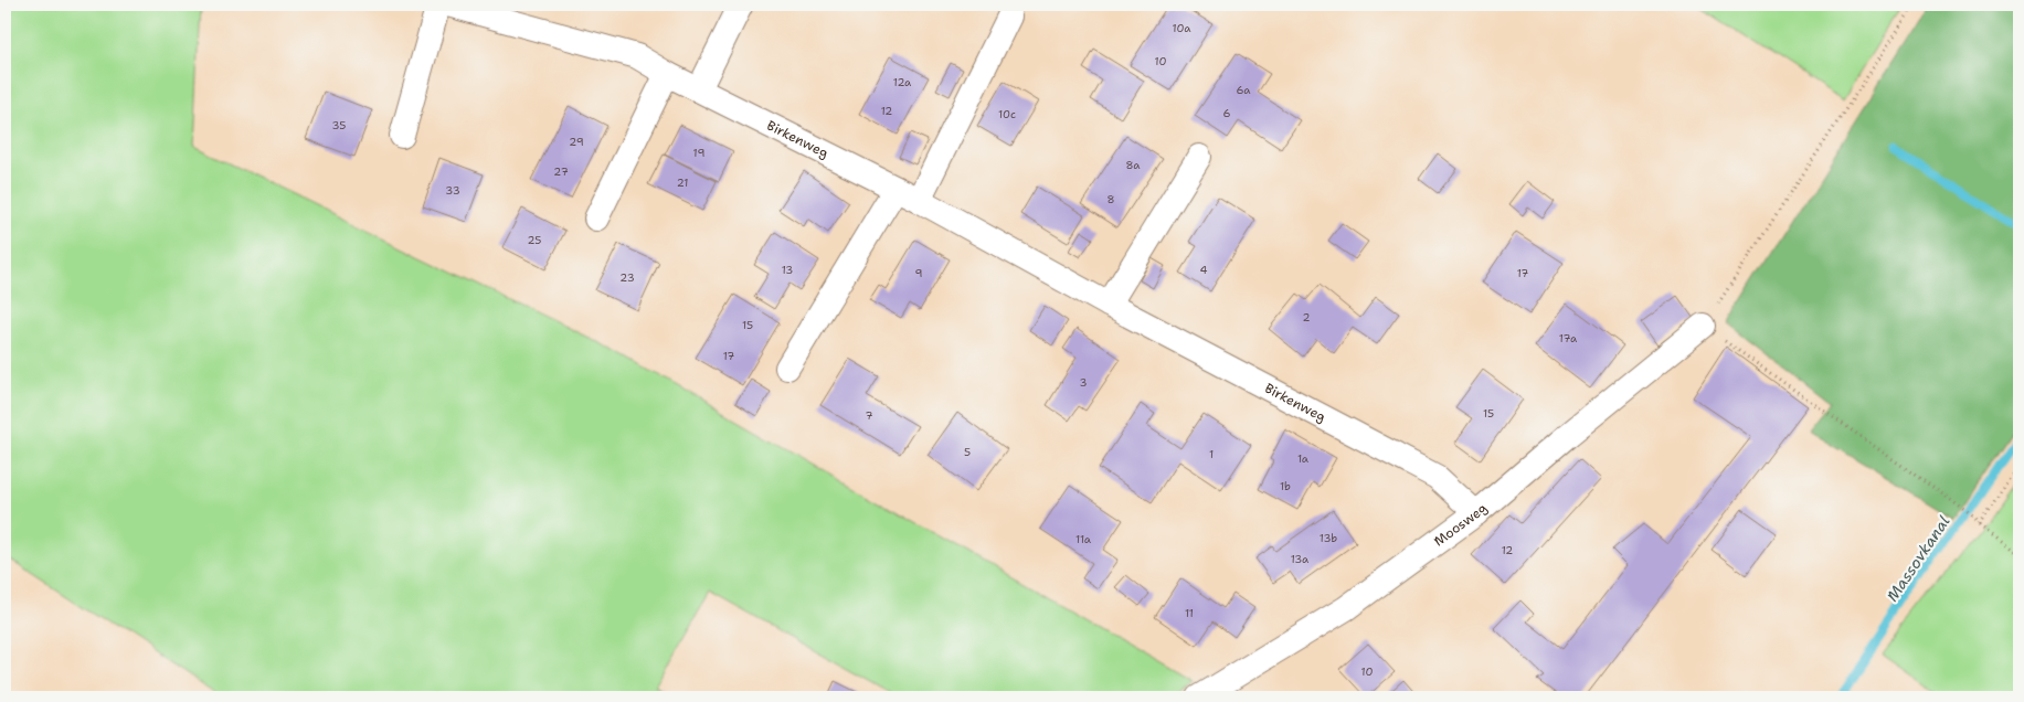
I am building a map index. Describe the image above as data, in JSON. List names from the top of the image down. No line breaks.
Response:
{"streets":{"street":["Birkenweg","Moosweg"]},"crossings":[["Birkenweg","Moosweg"]],"water":["Massovkanal"],"house_numbers":["10a","10","12a","6a","12","6","10c","35","29","19","8a","27","21","33","8","25","13","4","9","17","23","2","15","17a","17","3","15","7","5","1","1a","1b","13b","11a","12","13a","11","10"]}
